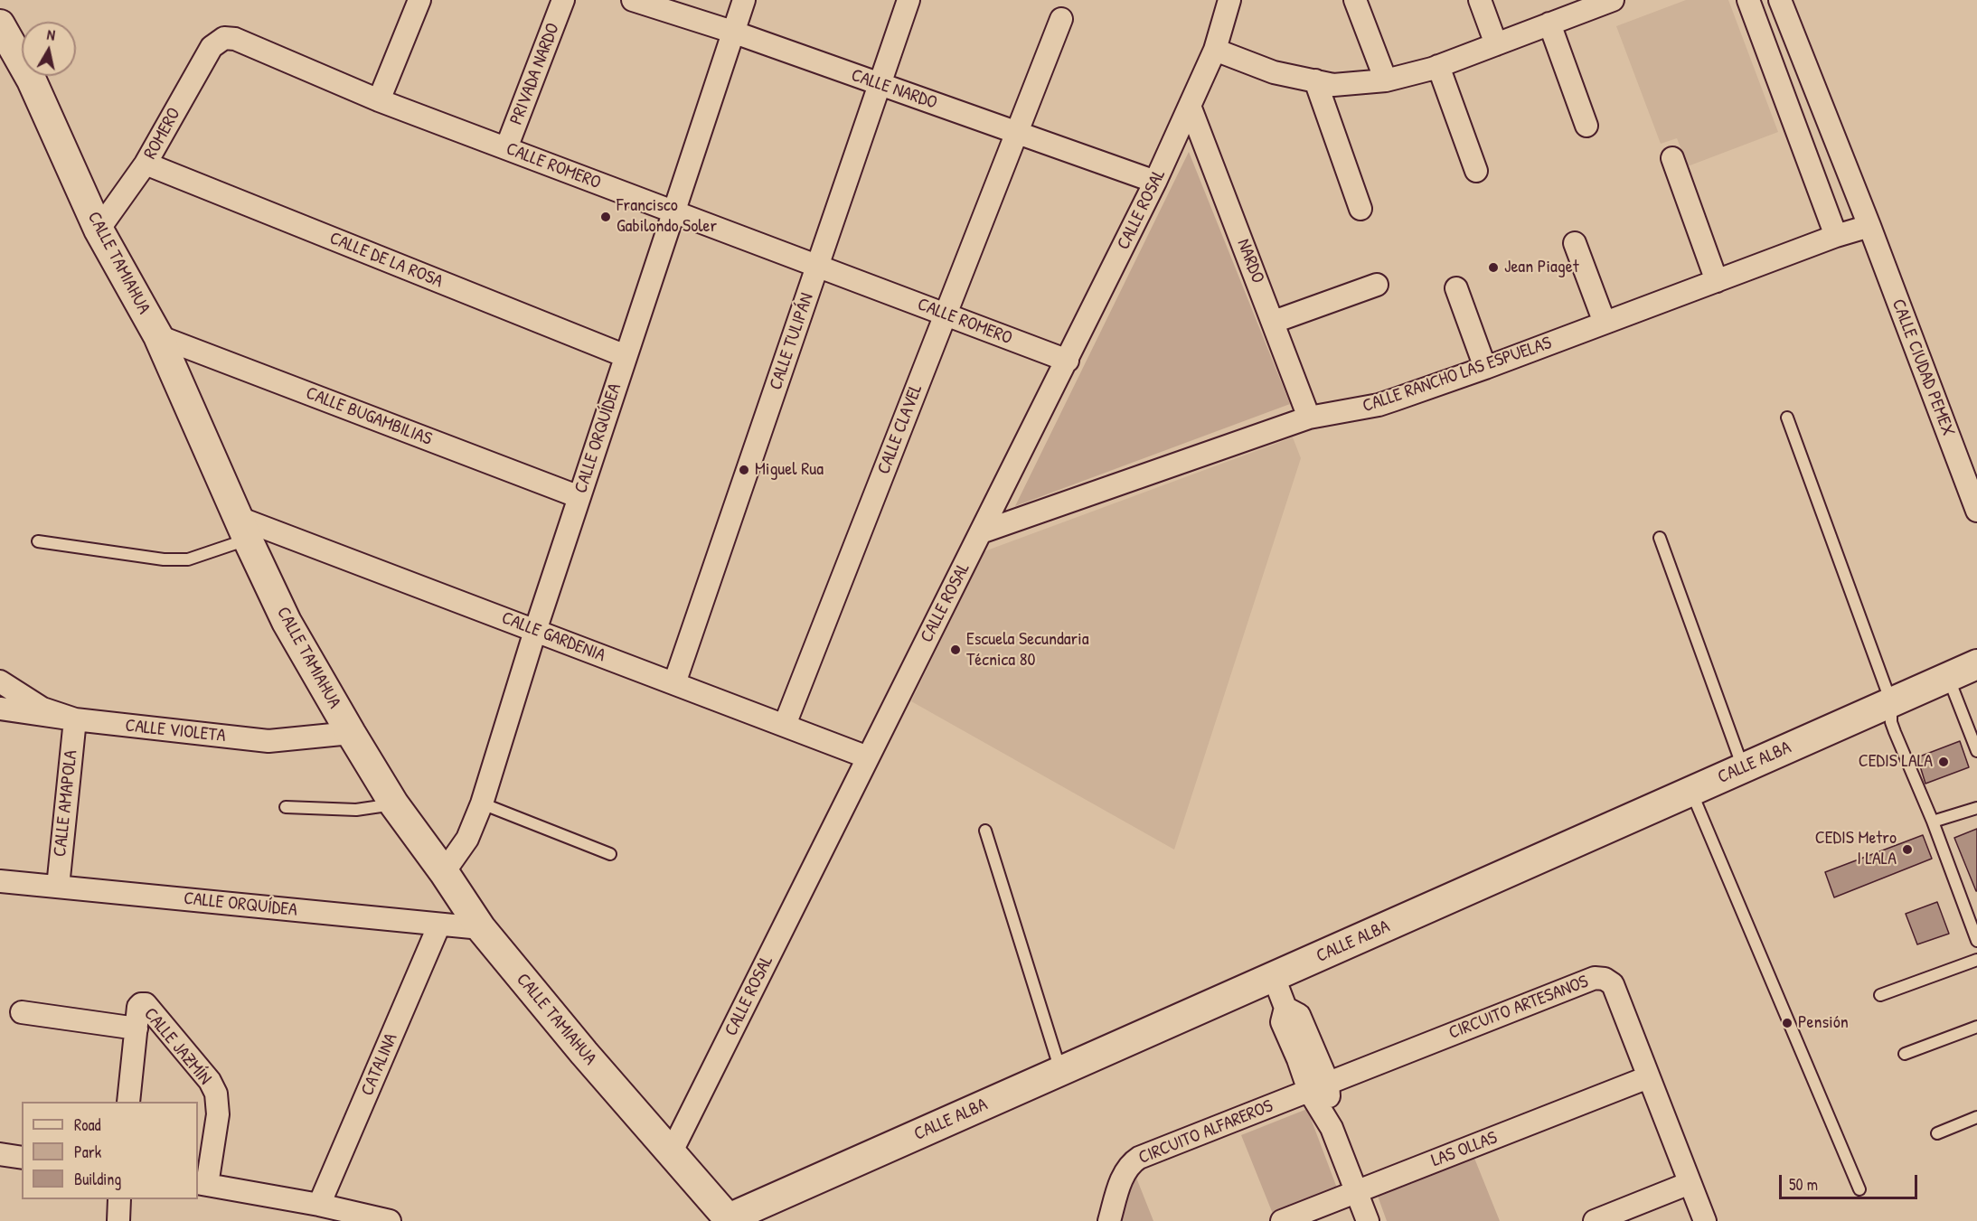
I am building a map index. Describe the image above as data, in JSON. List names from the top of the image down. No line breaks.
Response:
{"streets":{"street":["PRIVADA NARDO","CALLE NARDO","ROMERO","CALLE ROMERO","CALLE ROSAL","CALLE DE LA ROSA","NARDO","CALLE TAMIAHUA","CALLE TULIPÁN","CALLE CIUDAD PEMEX","CALLE RANCHO LAS ESPUELAS","CALLE BUGAMBILIAS","CALLE CLAVEL","CALLE ORQUÍDEA","CALLE GARDENIA","CALLE VIOLETA","CALLE ALBA","CALLE AMAPOLA","CIRCUITO ARTESANOS","CALLE JAZMÍN","CATALINA","CIRCUITO ALFAREROS","LAS OLLAS"]},"crossings":[["PRIVADA NARDO","CALLE ROMERO"],["CALLE NARDO","CALLE ROSAL"],["CALLE NARDO","CALLE TULIPÁN"],["CALLE NARDO","CALLE CLAVEL"],["CALLE NARDO","CALLE ORQUÍDEA"],["ROMERO","CALLE ROMERO"],["ROMERO","CALLE DE LA ROSA"],["ROMERO","CALLE TAMIAHUA"],["CALLE ROMERO","CALLE ROSAL"],["CALLE ROMERO","CALLE TULIPÁN"],["CALLE ROMERO","CALLE CLAVEL"],["CALLE ROMERO","CALLE ORQUÍDEA"],["CALLE ROSAL","NARDO"],["CALLE ROSAL","CALLE TAMIAHUA"],["CALLE ROSAL","CALLE RANCHO LAS ESPUELAS"],["CALLE ROSAL","CALLE GARDENIA"],["CALLE DE LA ROSA","CALLE ORQUÍDEA"],["NARDO","CALLE RANCHO LAS ESPUELAS"],["CALLE TAMIAHUA","CALLE BUGAMBILIAS"],["CALLE TAMIAHUA","CALLE ORQUÍDEA"],["CALLE TAMIAHUA","CALLE GARDENIA"],["CALLE TAMIAHUA","CALLE VIOLETA"],["CALLE TAMIAHUA","CALLE ALBA"],["CALLE TULIPÁN","CALLE GARDENIA"],["CALLE BUGAMBILIAS","CALLE ORQUÍDEA"],["CALLE CLAVEL","CALLE GARDENIA"],["CALLE ORQUÍDEA","CALLE GARDENIA"],["CALLE ORQUÍDEA","CALLE AMAPOLA"],["CALLE ORQUÍDEA","CATALINA"],["CALLE VIOLETA","CALLE AMAPOLA"],["CIRCUITO ARTESANOS","CIRCUITO ALFAREROS"],["CIRCUITO ARTESANOS","LAS OLLAS"]],"places":["Francisco Gabilondo Soler","Jean Piaget","Miguel Rua","Escuela Secundaria Técnica 80","CEDIS LALA","CEDIS Metro I LALA","Pensión"],"legend":["Road","Park","Building"],"scale_bar":"50 m","north":"top"}
